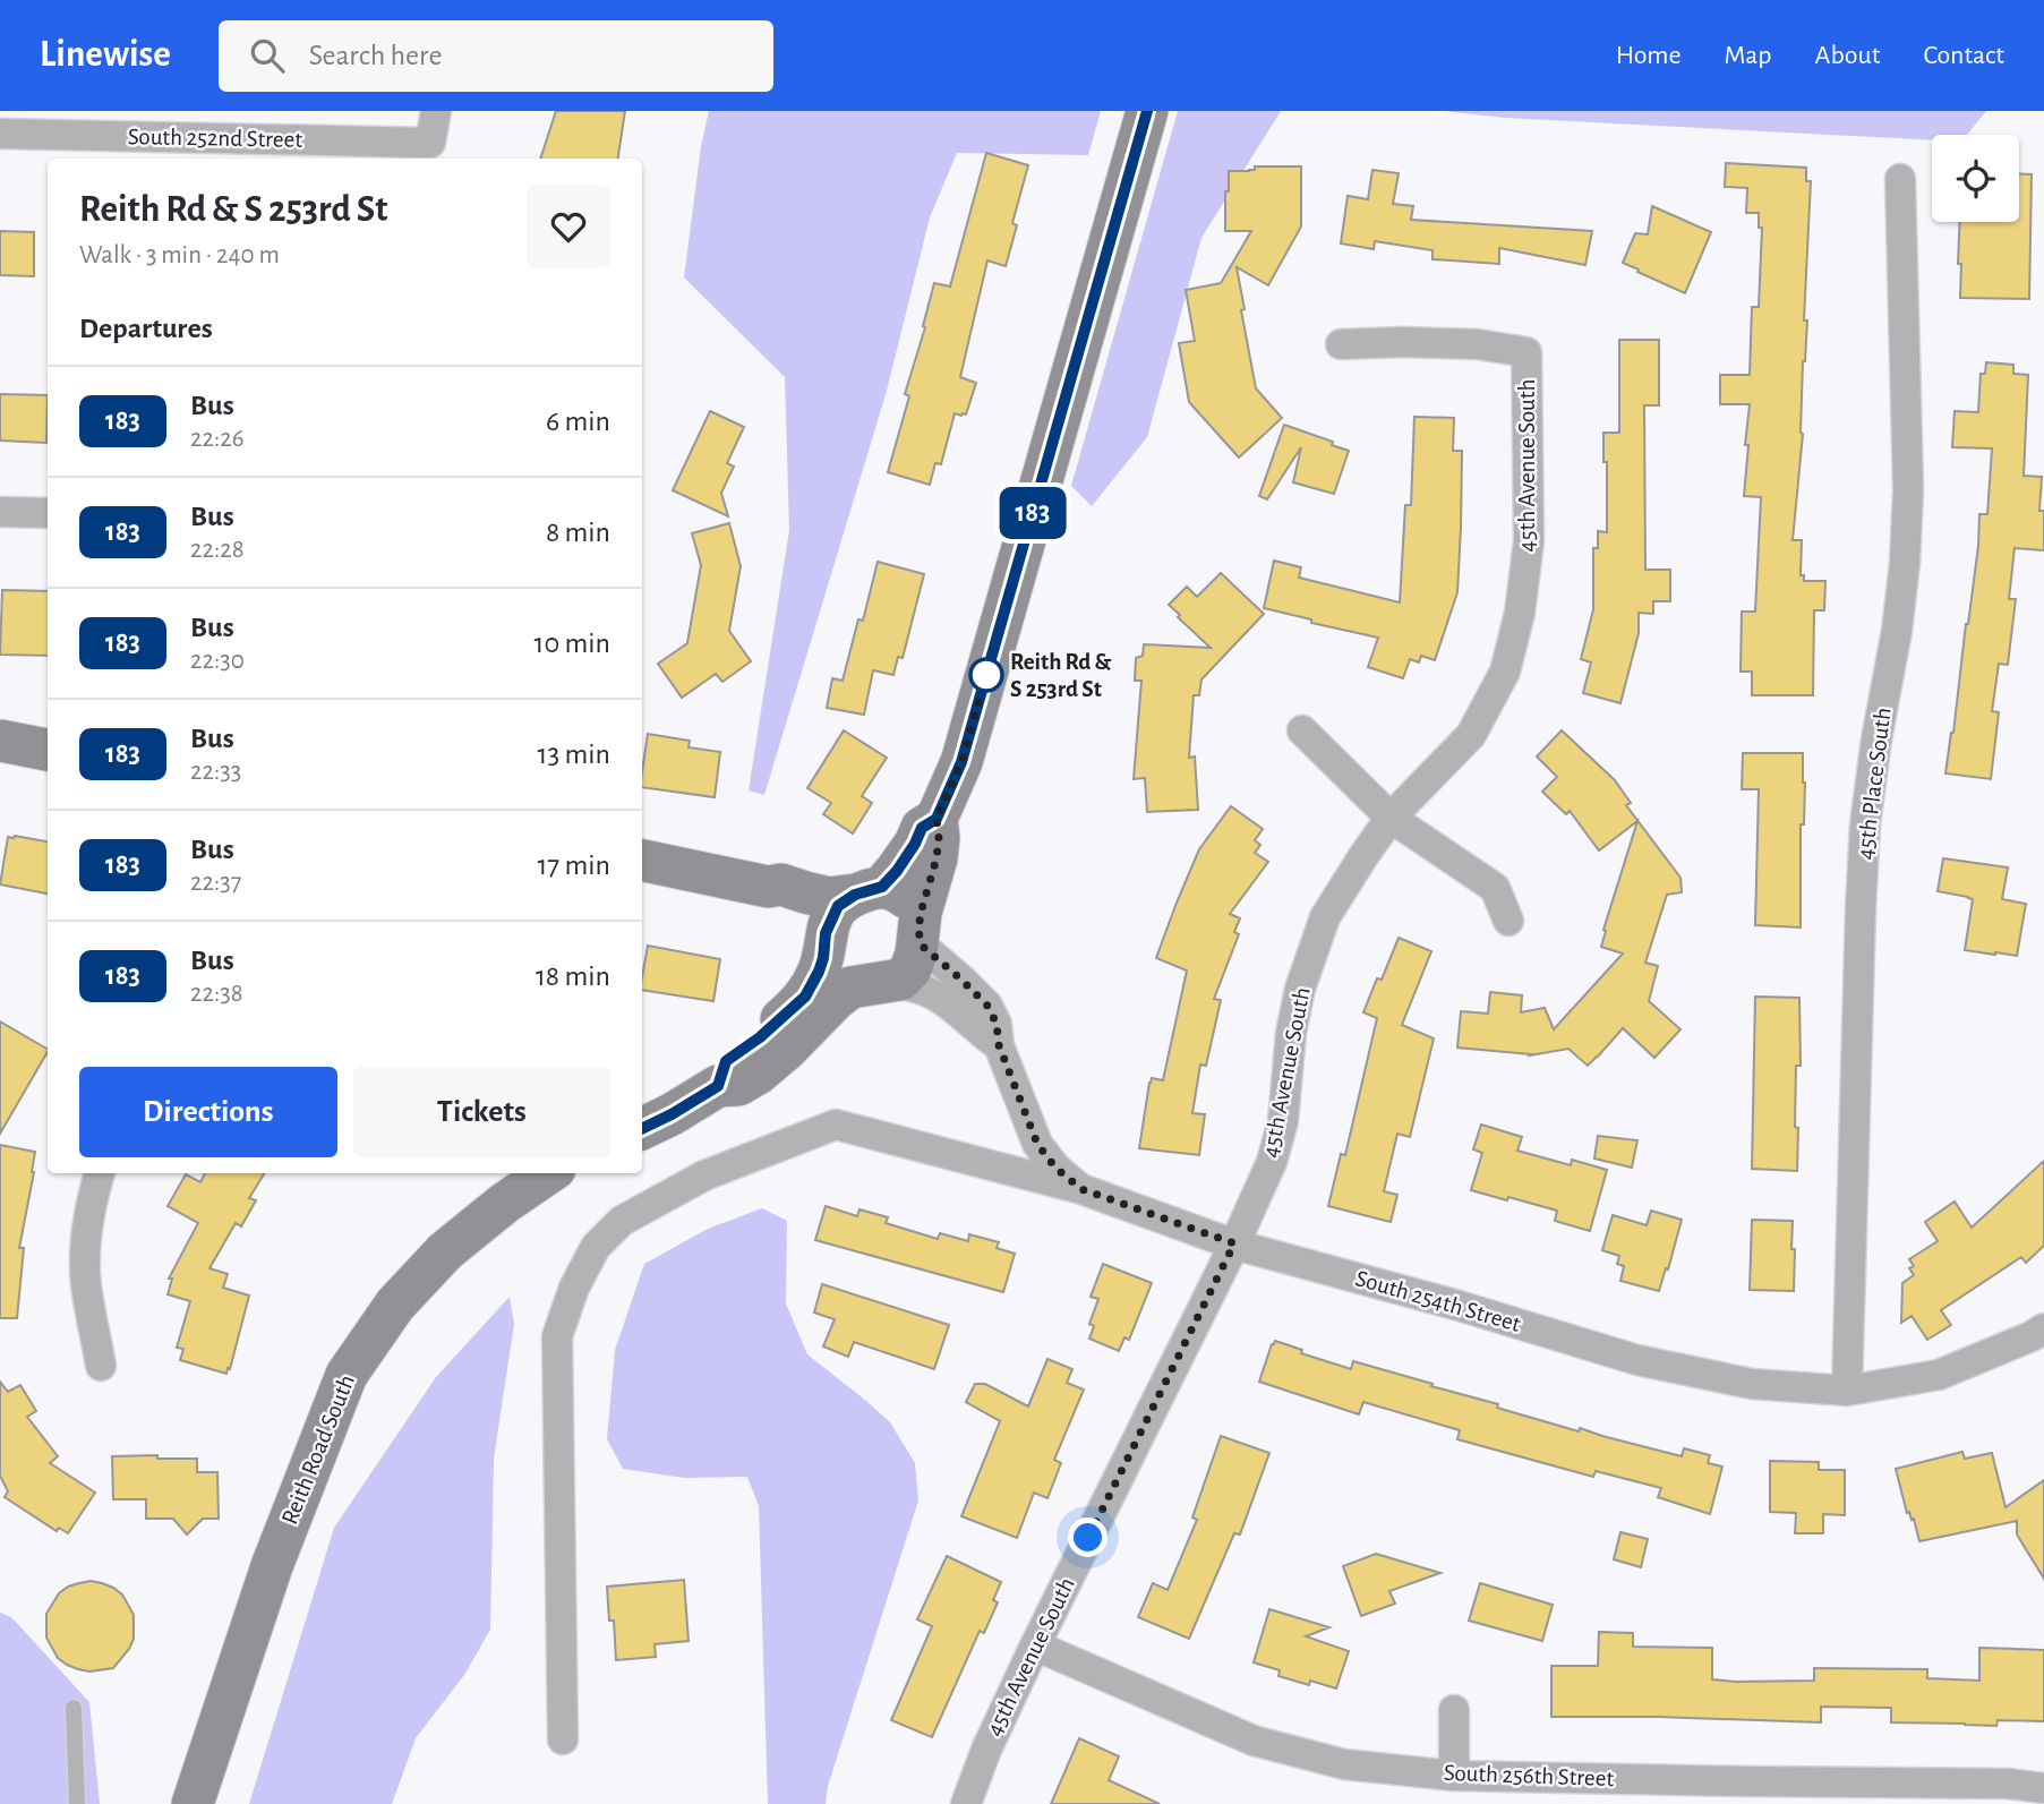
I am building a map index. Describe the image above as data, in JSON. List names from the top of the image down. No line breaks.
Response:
{"streets":{"main road":["Reith Road South"],"street":["South 252nd Street","45th Avenue South","45th Place South","South 254th Street","South 256th Street"]},"crossings":[["45th Avenue South","South 254th Street"],["45th Avenue South","South 256th Street"],["45th Place South","South 254th Street"]],"places":["Reith Rd & S 253rd St"],"lines":["bus line 183"],"page":{"header":"Linewise","search":"Search here","nav":["Home","Map","About","Contact"],"on_map":"183","heading":[["Reith Rd & S 253rd St","Walk · 3 min · 240 m"],"Departures"],"list":[{"mark":"183","name":"Bus","note":"22:26","value":"6 min"},{"mark":"183","name":"Bus","note":"22:28","value":"8 min"},{"mark":"183","name":"Bus","note":"22:30","value":"10 min"},{"mark":"183","name":"Bus","note":"22:33","value":"13 min"},{"mark":"183","name":"Bus","note":"22:37","value":"17 min"},{"mark":"183","name":"Bus","note":"22:38","value":"18 min"}],"buttons":["Directions","Tickets"]}}
